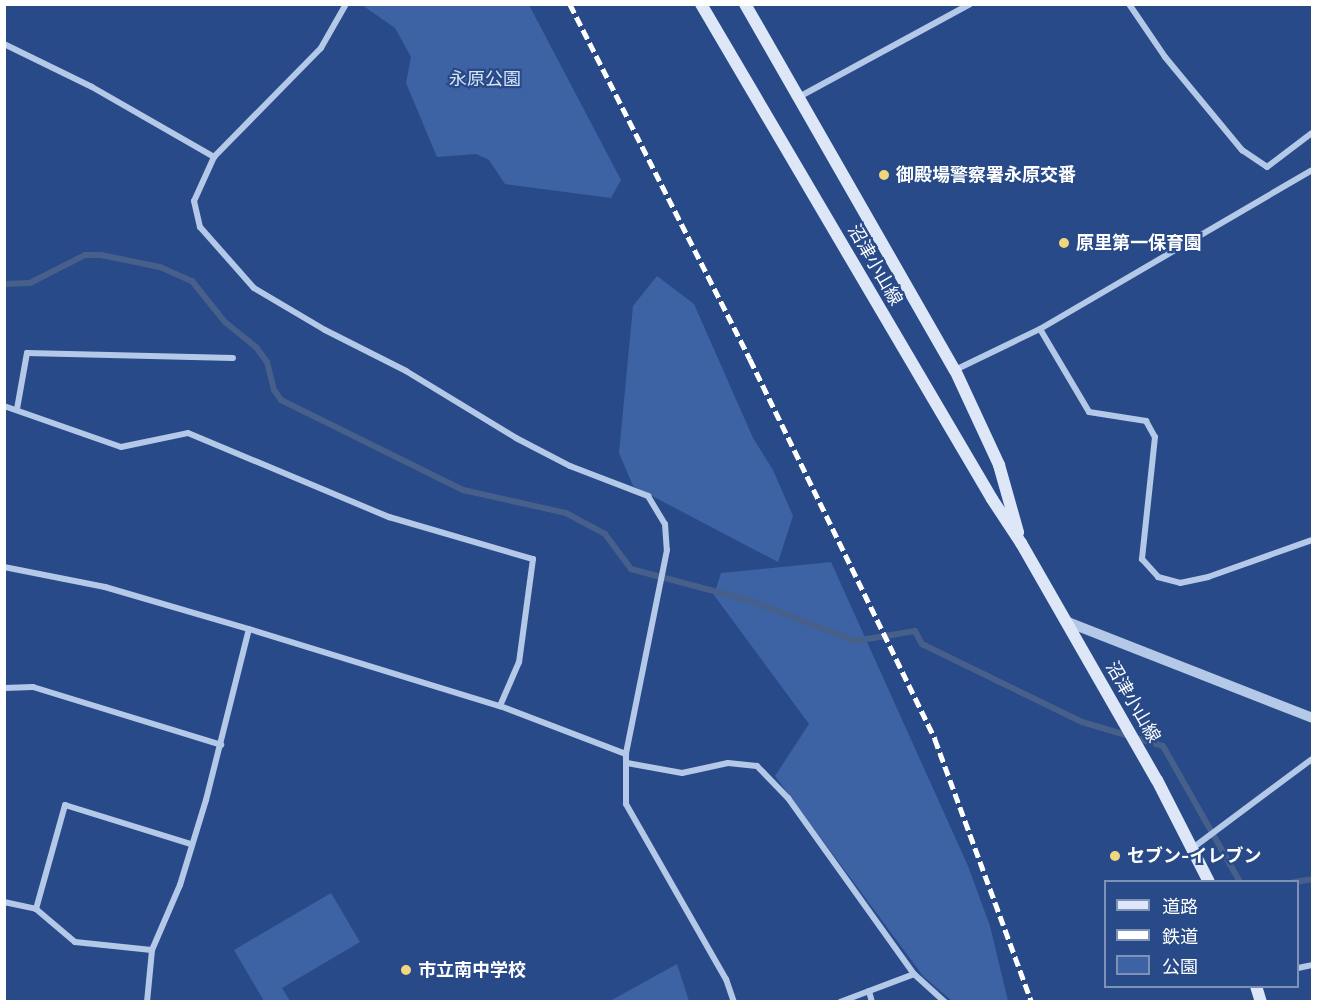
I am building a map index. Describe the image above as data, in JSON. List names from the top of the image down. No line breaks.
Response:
{"streets":{"main road":["沼津小山線"]},"parks":["永原公園"],"places":["御殿場警察署永原交番","原里第一保育園","セブン-イレブン","市立南中学校"],"legend":["道路","鉄道","公園"]}
